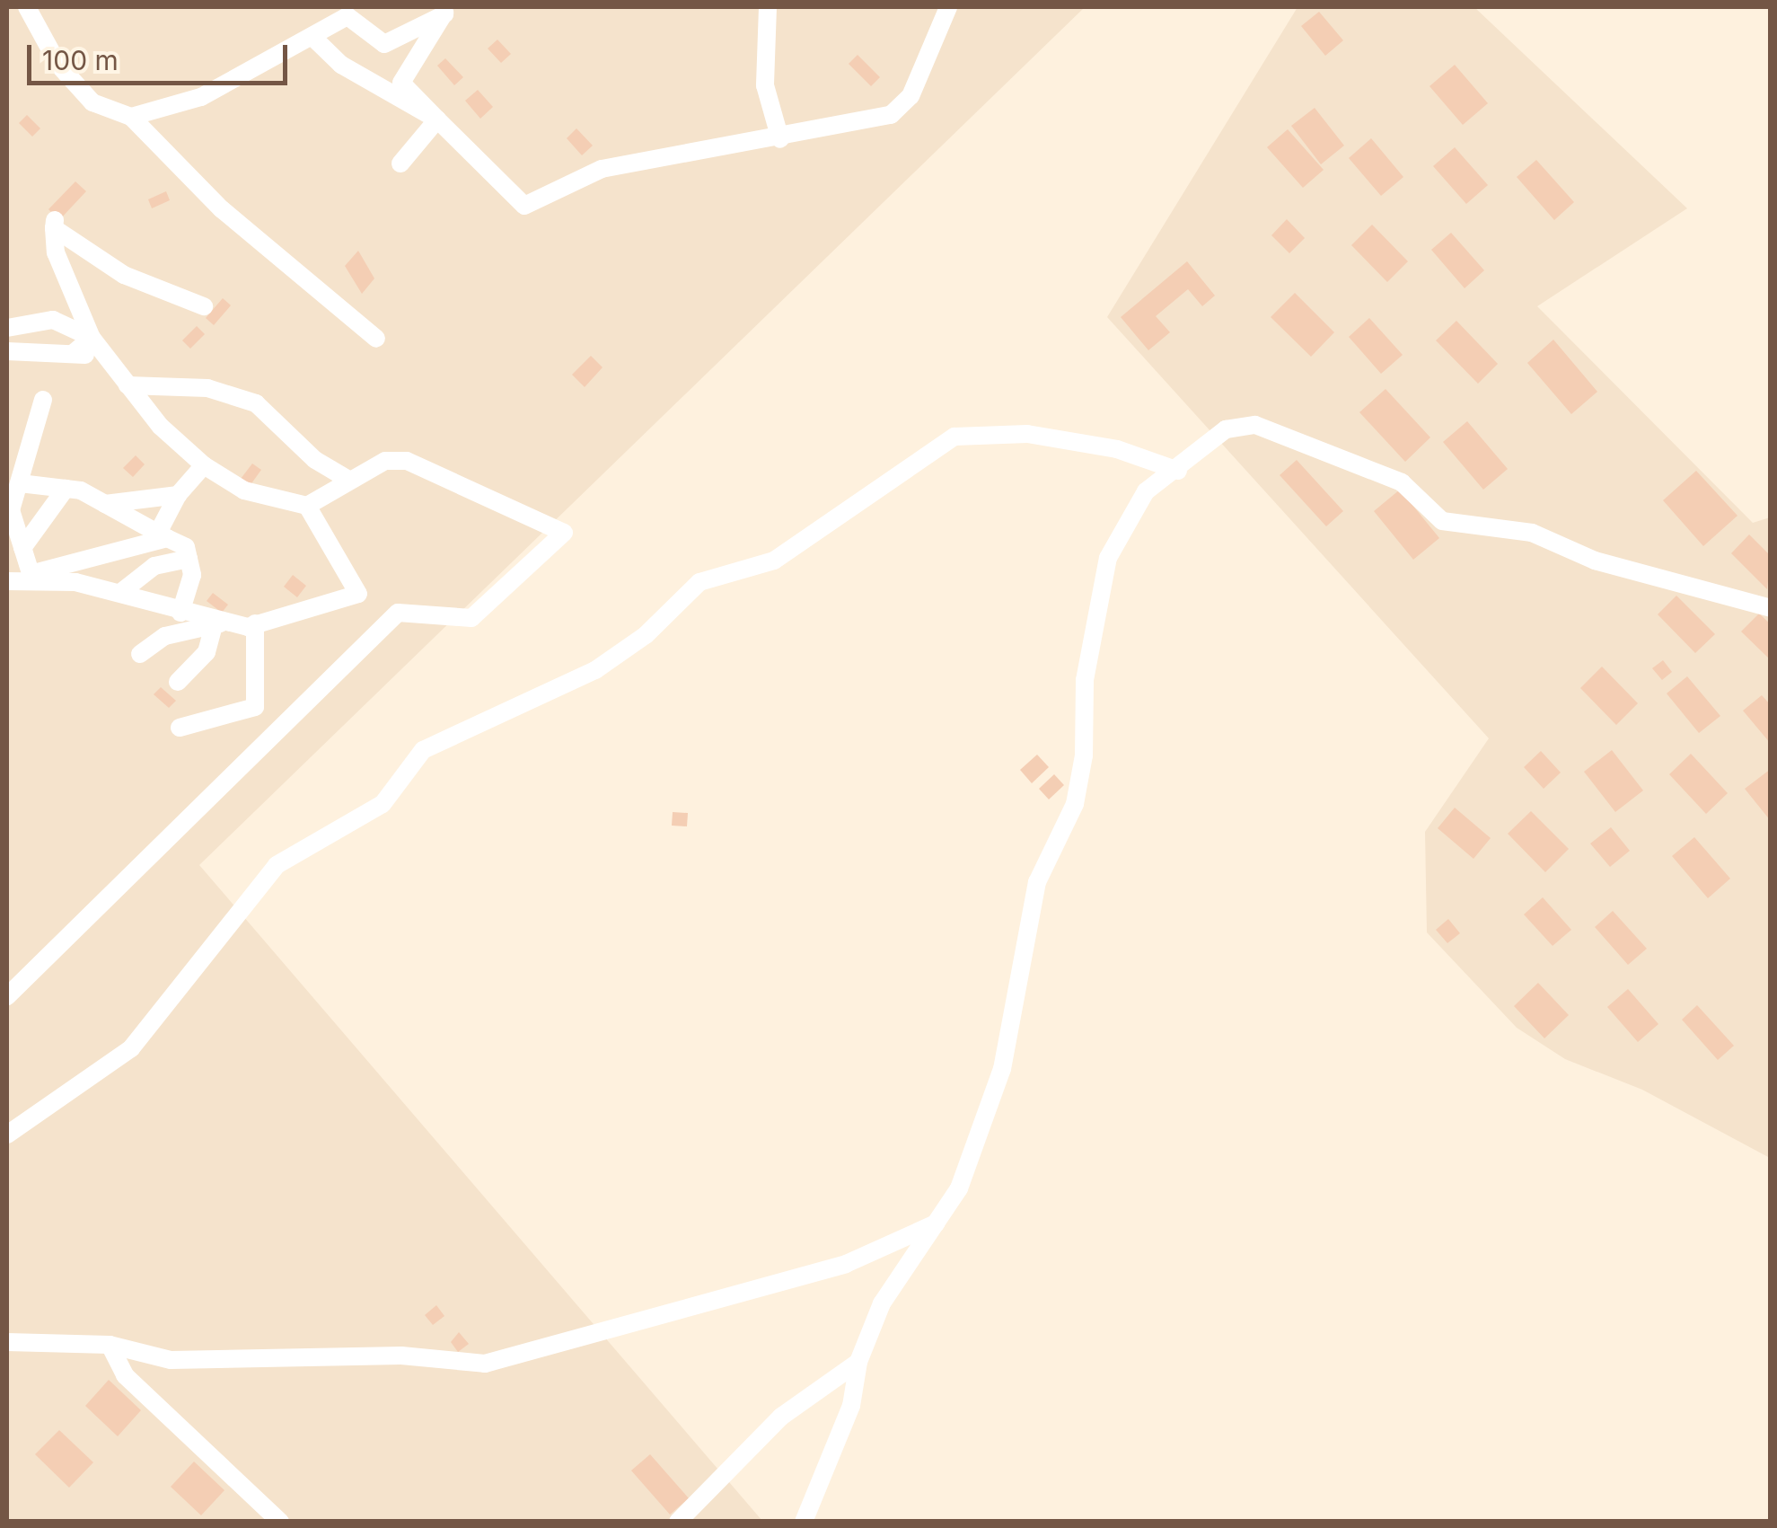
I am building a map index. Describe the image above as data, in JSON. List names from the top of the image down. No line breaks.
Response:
{"scale_bar":"100 m"}
